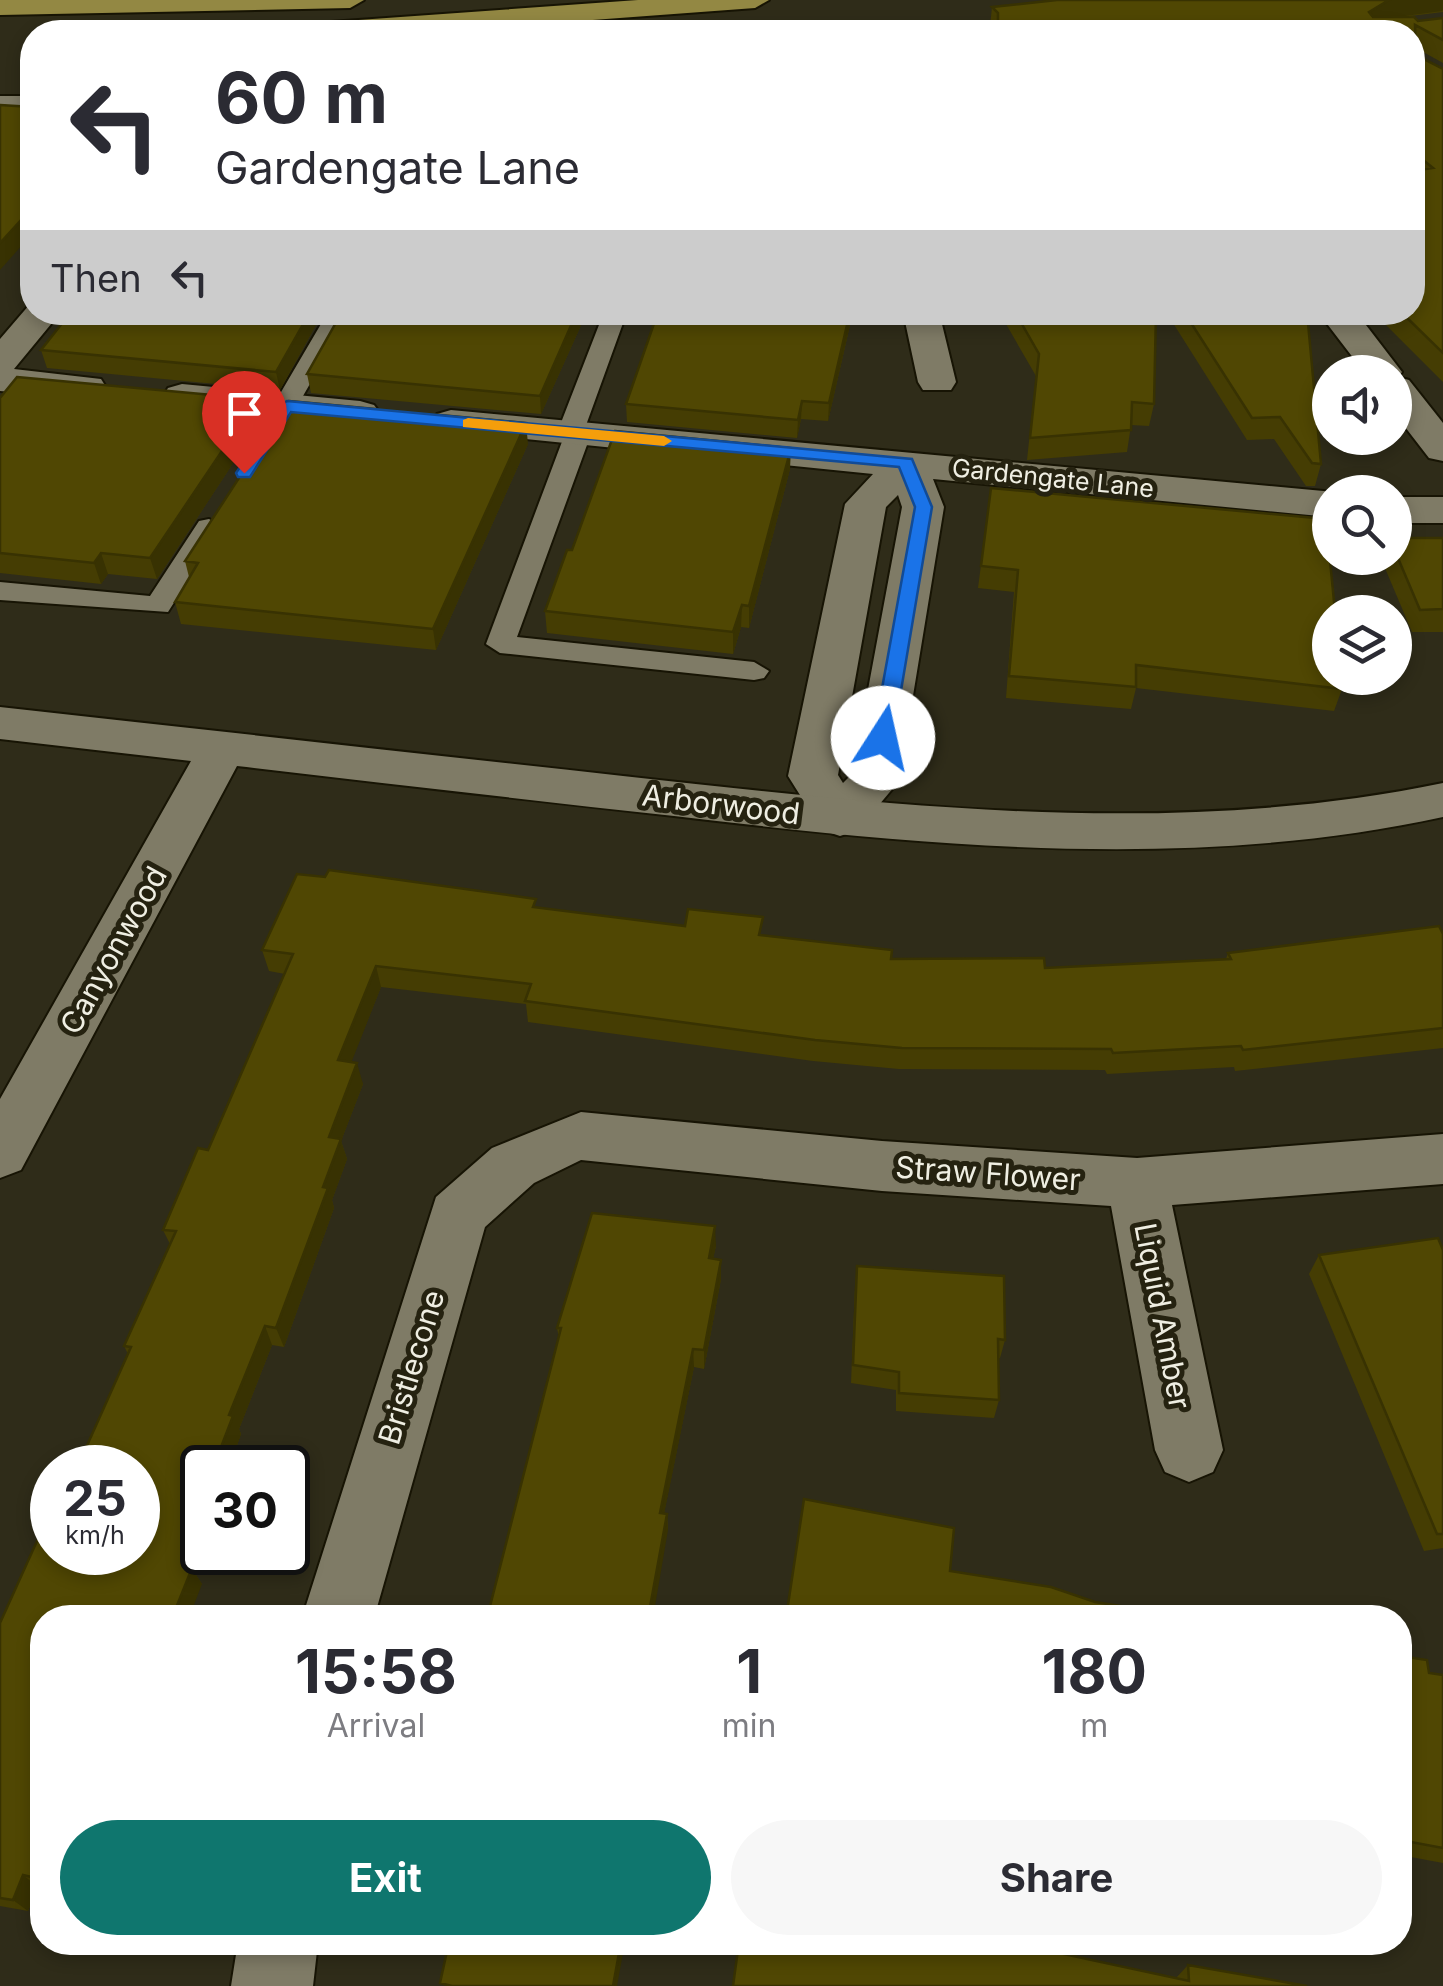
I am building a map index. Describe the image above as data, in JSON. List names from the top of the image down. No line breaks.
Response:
{"streets":{"street":["Gardengate Lane","Arborwood","Canyonwood","Straw Flower","Liquid Amber","Bristlecone"]},"crossings":[["Arborwood","Canyonwood"],["Straw Flower","Liquid Amber"],["Straw Flower","Bristlecone"]],"page":{"turn":["60 m","Gardengate Lane"],"then":"Then","speed":"25 km/h","limit":"30","eta":["15:58","Arrival","1","min","180","m"],"buttons":["Exit","Share"]}}
